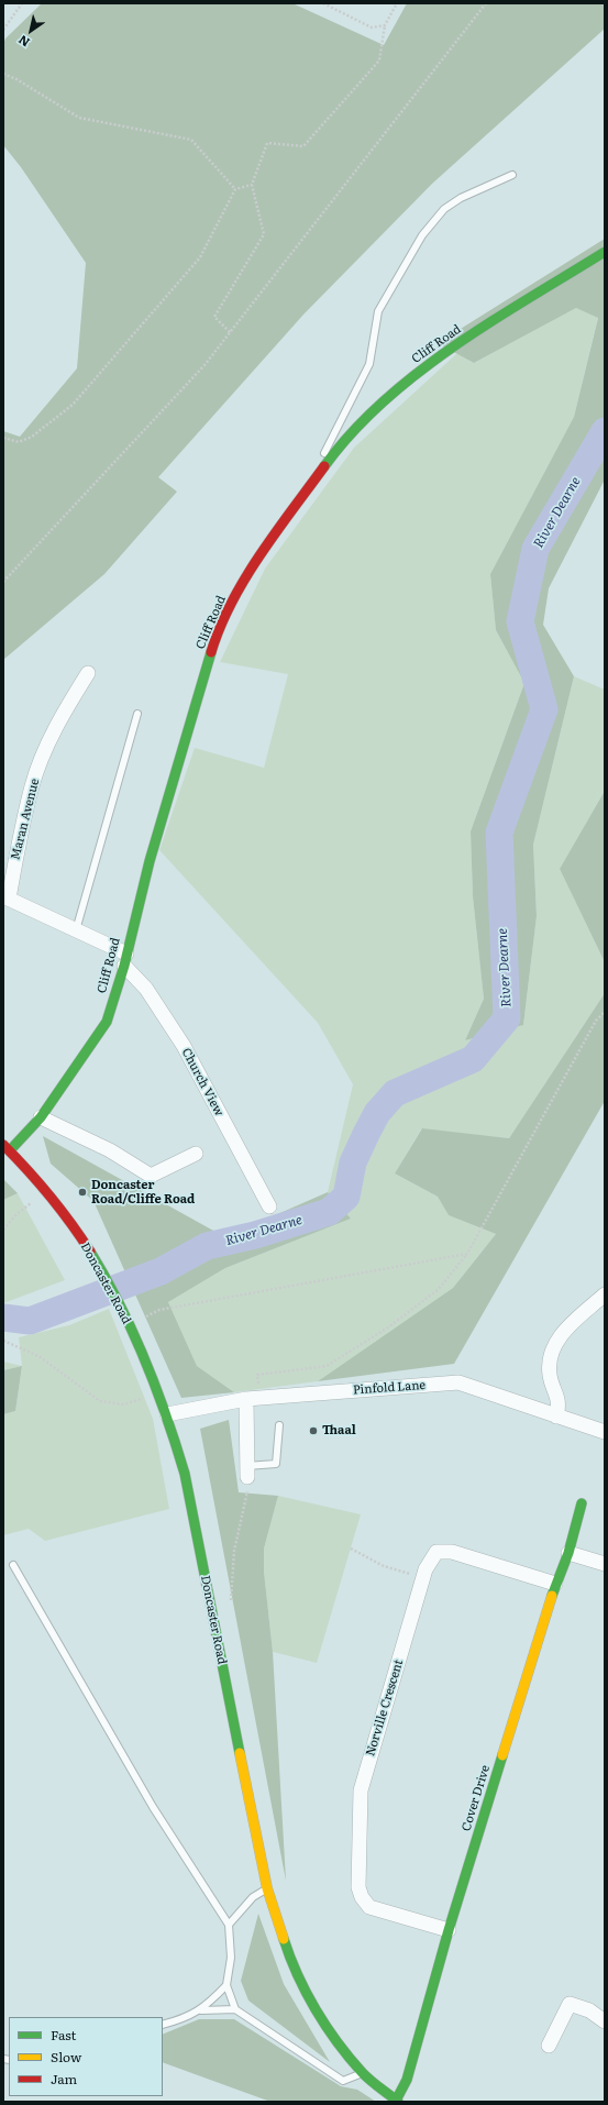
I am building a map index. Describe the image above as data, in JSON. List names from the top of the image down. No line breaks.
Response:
{"streets":{"main road":["Cliff Road","Doncaster Road","Cover Drive"],"street":["Maran Avenue","Church View","Pinfold Lane","Norville Crescent"]},"crossings":[["Cliff Road","Church View"],["Cliff Road","Doncaster Road"],["Doncaster Road","Pinfold Lane"],["Doncaster Road","Cover Drive"],["Norville Crescent","Cover Drive"]],"water":["River Dearne"],"places":["Doncaster Road/Cliffe Road","Thaal"],"legend":["Fast","Slow","Jam"],"north":"bottom left"}
